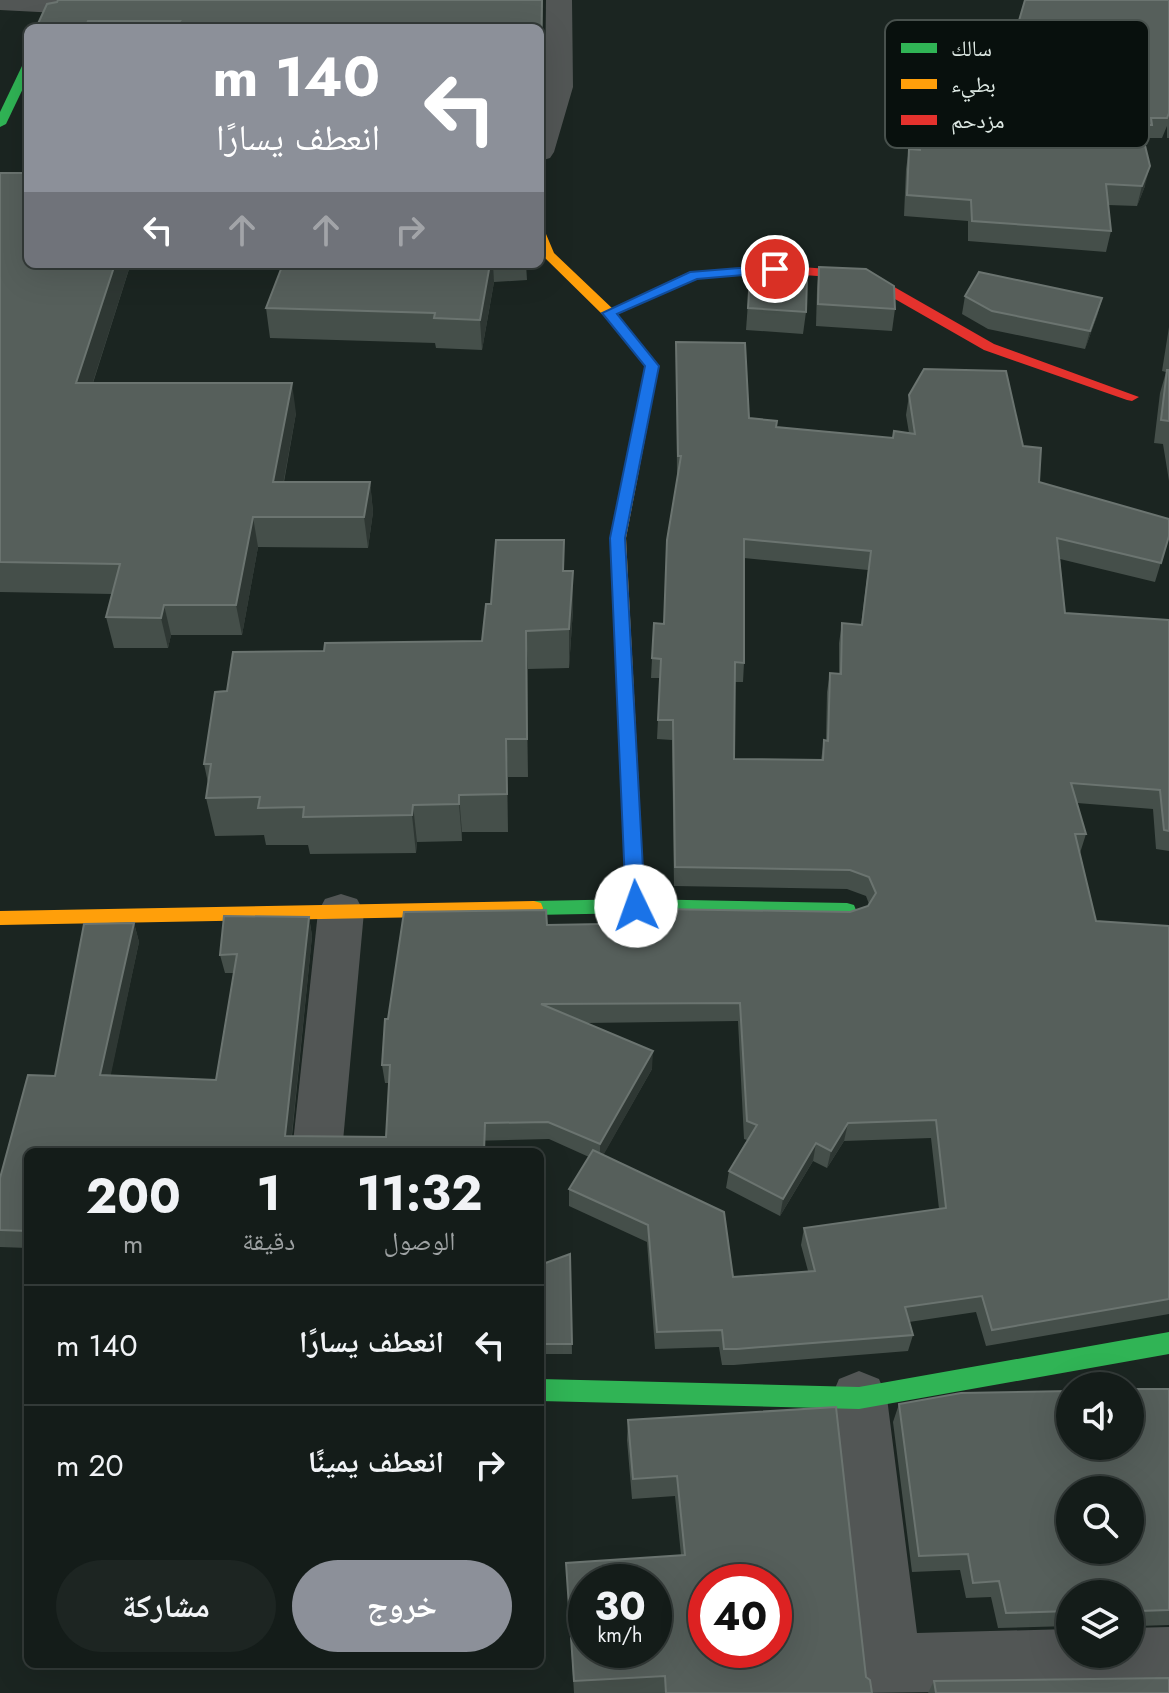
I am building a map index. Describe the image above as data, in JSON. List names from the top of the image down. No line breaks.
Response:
{"legend":["سالك","بطيء","مزدحم"],"page":{"turn":["140 m","انعطف يسارًا"],"eta":["11:32","الوصول","1","دقيقة","200","m"],"list":[{"name":"انعطف يسارًا","value":"140 m"},{"name":"انعطف يمينًا","value":"20 m"}],"buttons":["خروج","مشاركة"],"speed":"30 km/h","limit":"40"}}
